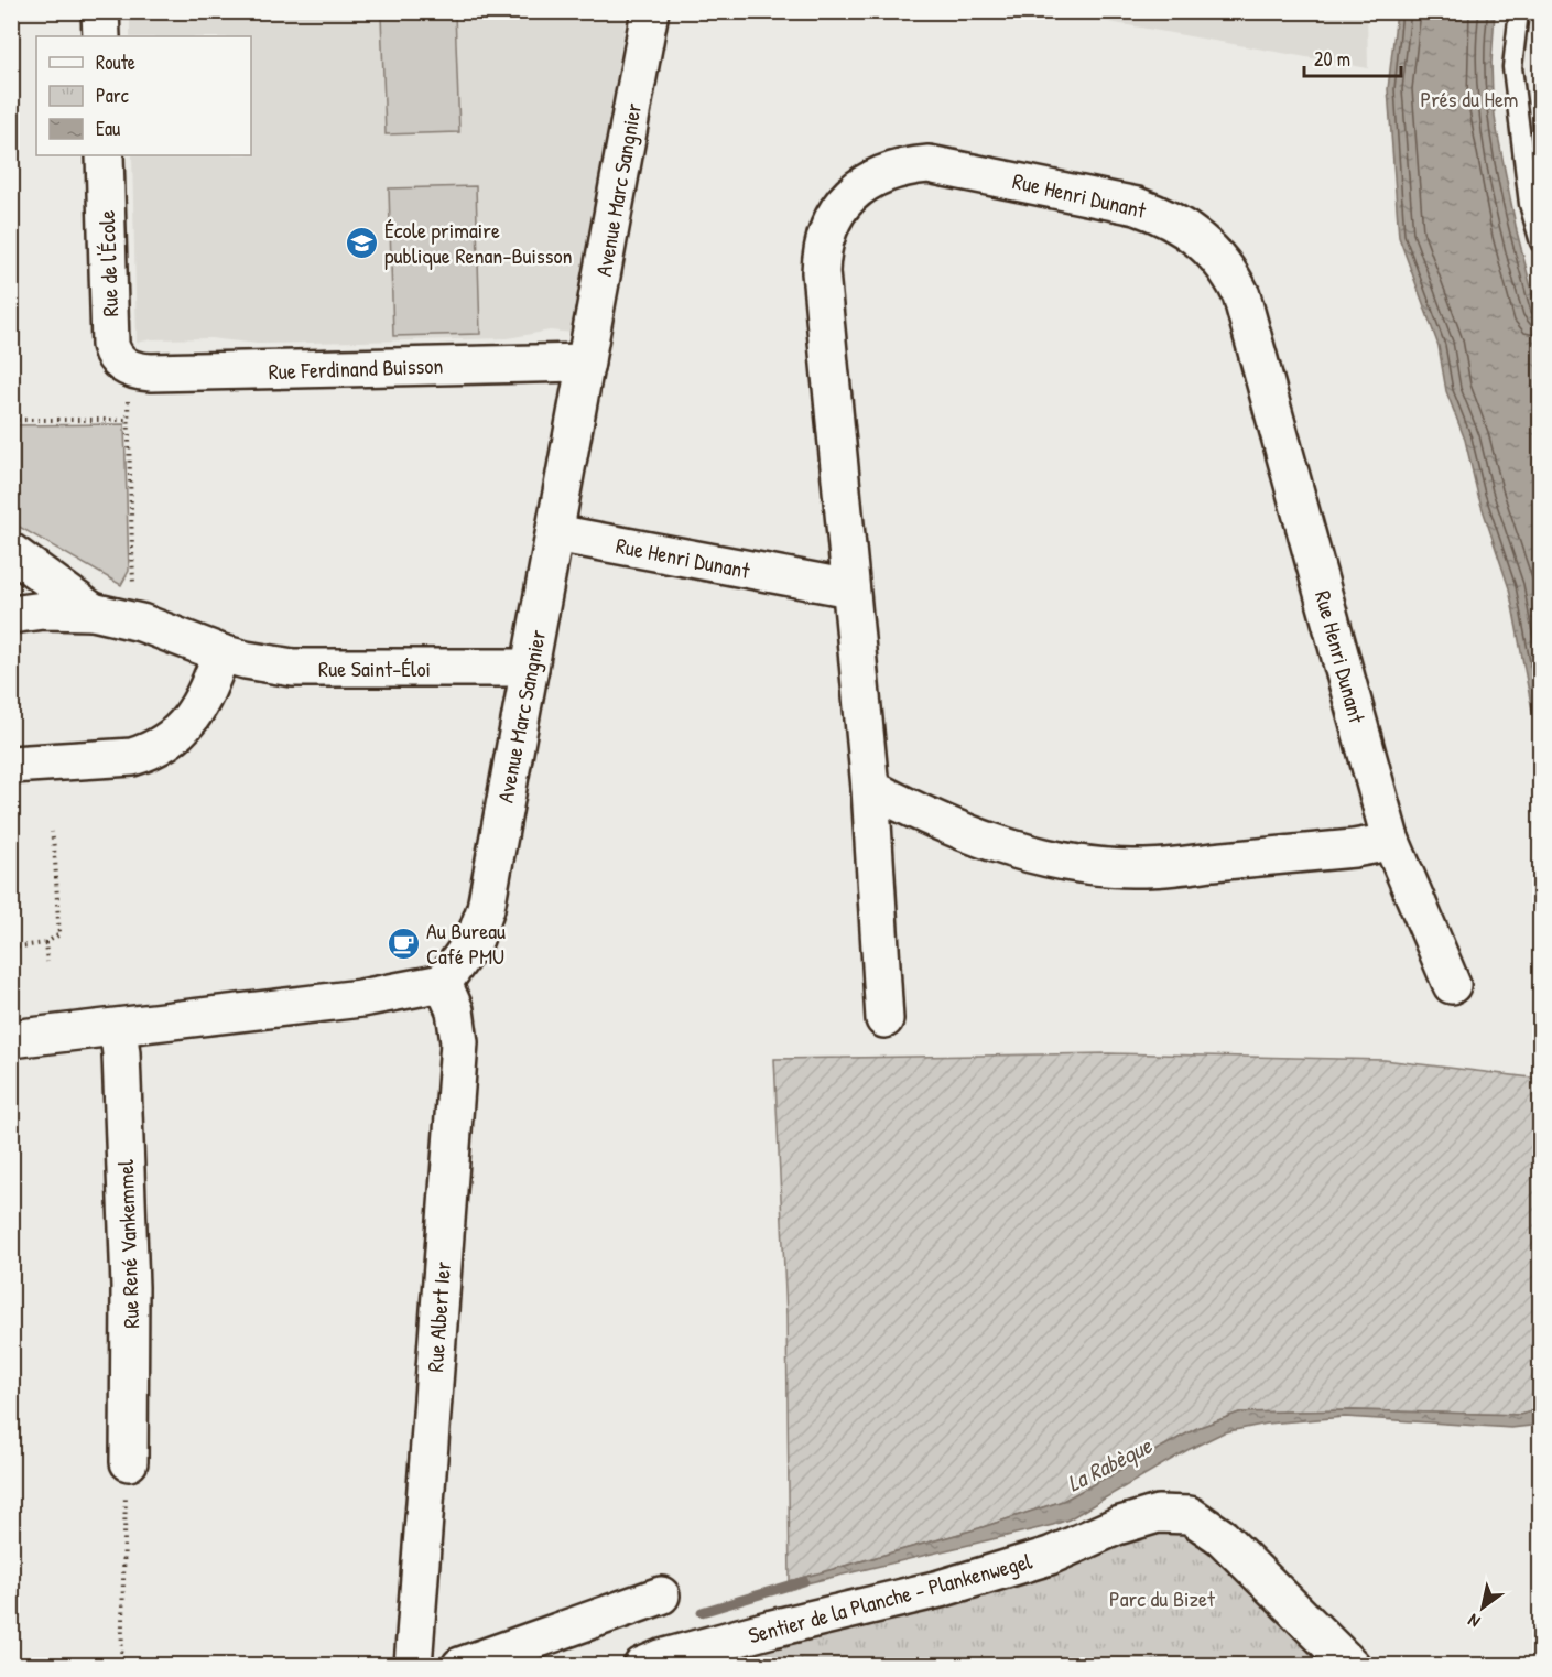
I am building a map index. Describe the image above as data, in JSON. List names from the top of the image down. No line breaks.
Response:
{"streets":{"street":["Avenue Marc Sangnier","Rue Henri Dunant","Rue de l'École","Rue Ferdinand Buisson","Rue Saint-Éloi","Rue René Vankemmel","Rue Albert Ier","Sentier de la Planche - Plankenwegel"]},"crossings":[["Avenue Marc Sangnier","Rue Henri Dunant"],["Avenue Marc Sangnier","Rue Ferdinand Buisson"],["Avenue Marc Sangnier","Rue Saint-Éloi"],["Avenue Marc Sangnier","Rue Albert Ier"],["Rue de l'École","Rue Ferdinand Buisson"]],"water":["La Rabèque"],"parks":["Prés du Hem","Parc du Bizet"],"places":{"school or university":["École primaire publique Renan-Buisson"],"cafe":["Au Bureau Café PMU"]},"legend":["Route","Parc","Eau"],"scale_bar":"20 m","north":"bottom left"}
